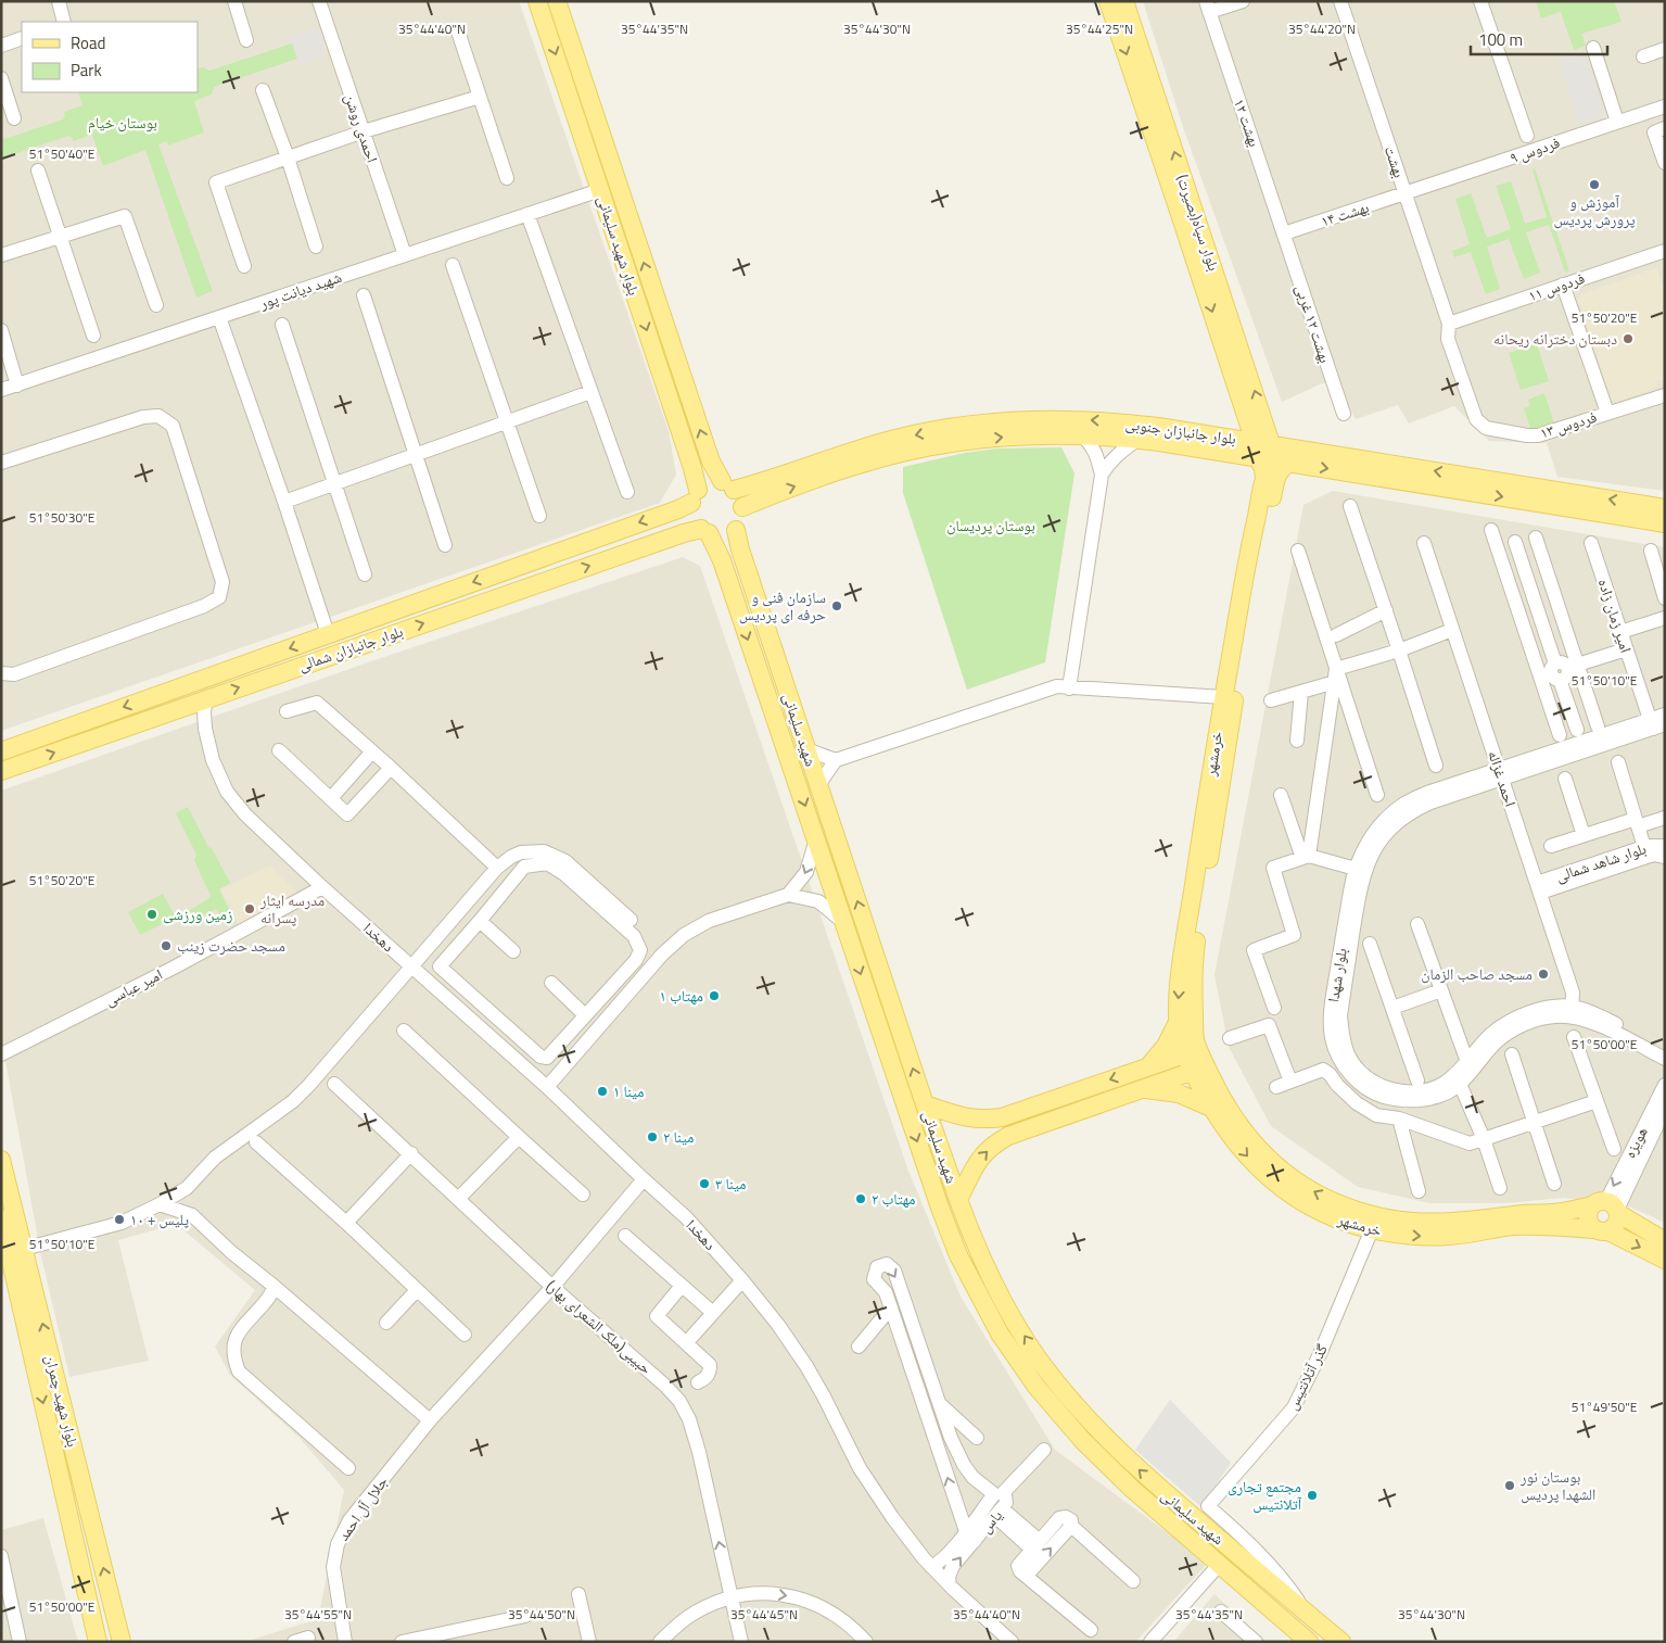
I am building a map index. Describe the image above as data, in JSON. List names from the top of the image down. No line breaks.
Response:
{"streets":{"main road":["بلوار سپاه(بصیرت)","بلوار شهید سلیمانی","بلوار جانبازان جنوبی","بلوار جانبازان شمالی","شهید سلیمانی","خرمشهر","بلوار شهید چمران"],"street":["بهشت ۱۲","احمدی روشن","فردوس ۹","بهشت","بهشت ۱۴","فردوس ۱۱","شهید دیانت پور","بهشت ۱۲ غربی","فردوس ۱۳","امیر زمان زاده","احمد غزاله","بلوار شاهد شمالی","دهخدا","بلوار شهدا","امیر عباسی","هویزه","حبیبی(ملک الشعرای بهار)","گذر آتلانتیس","جلال آل احمد","یاس"]},"crossings":[["بهشت ۱۲","بهشت ۱۴"],["بهشت ۱۲","بهشت ۱۲ غربی"],["احمدی روشن","شهید دیانت پور"],["فردوس ۹","بهشت"],["فردوس ۹","بهشت ۱۴"],["بهشت","بهشت ۱۴"],["بهشت","فردوس ۱۱"],["بهشت","فردوس ۱۳"],["بهشت ۱۴","بهشت ۱۲ غربی"],["بلوار سپاه(بصیرت)","بلوار جانبازان جنوبی"],["بلوار سپاه(بصیرت)","خرمشهر"],["بلوار شهید سلیمانی","شهید دیانت پور"],["بلوار شهید سلیمانی","بلوار جانبازان جنوبی"],["بلوار شهید سلیمانی","بلوار جانبازان شمالی"],["بلوار شهید سلیمانی","شهید سلیمانی"],["فردوس ۱۱","فردوس ۱۳"],["بلوار جانبازان جنوبی","بلوار جانبازان شمالی"],["بلوار جانبازان جنوبی","شهید سلیمانی"],["بلوار جانبازان جنوبی","خرمشهر"],["امیر زمان زاده","بلوار شهدا"],["بلوار جانبازان شمالی","شهید سلیمانی"],["بلوار جانبازان شمالی","دهخدا"],["شهید سلیمانی","گذر آتلانتیس"],["خرمشهر","هویزه"],["خرمشهر","گذر آتلانتیس"],["احمد غزاله","بلوار شاهد شمالی"],["احمد غزاله","بلوار شهدا"],["دهخدا","امیر عباسی"],["دهخدا","جلال آل احمد"],["حبیبی(ملک الشعرای بهار)","جلال آل احمد"]],"parks":["بوستان خیام","بوستان پردیسان"],"places":["آموزش و پرورش پردیس","دبستان دخترانه ریحانه","سازمان فنی و حرفه ای پردیس","مدرسه ایثار پسرانه","زمین ورزشی","مسجد حضرت زینب","مسجد صاحب الزمان","مهتاب ۱","مینا ۱","مینا ۲","مینا ۳","مهتاب ۲","پلیس + ۱۰","بوستان نور الشهدا پردیس","مجتمع تجاری آتلانتیس"],"legend":["Road","Park"],"scale_bar":"100 m","coordinates":["35°44'40\"N","35°44'20\"N","35°44'35\"N","35°44'30\"N","35°44'25\"N","51°50'40\"E","51°50'20\"E","51°50'30\"E","51°50'10\"E","51°50'00\"E","51°49'50\"E","35°44'55\"N","35°44'50\"N","35°44'45\"N"]}
